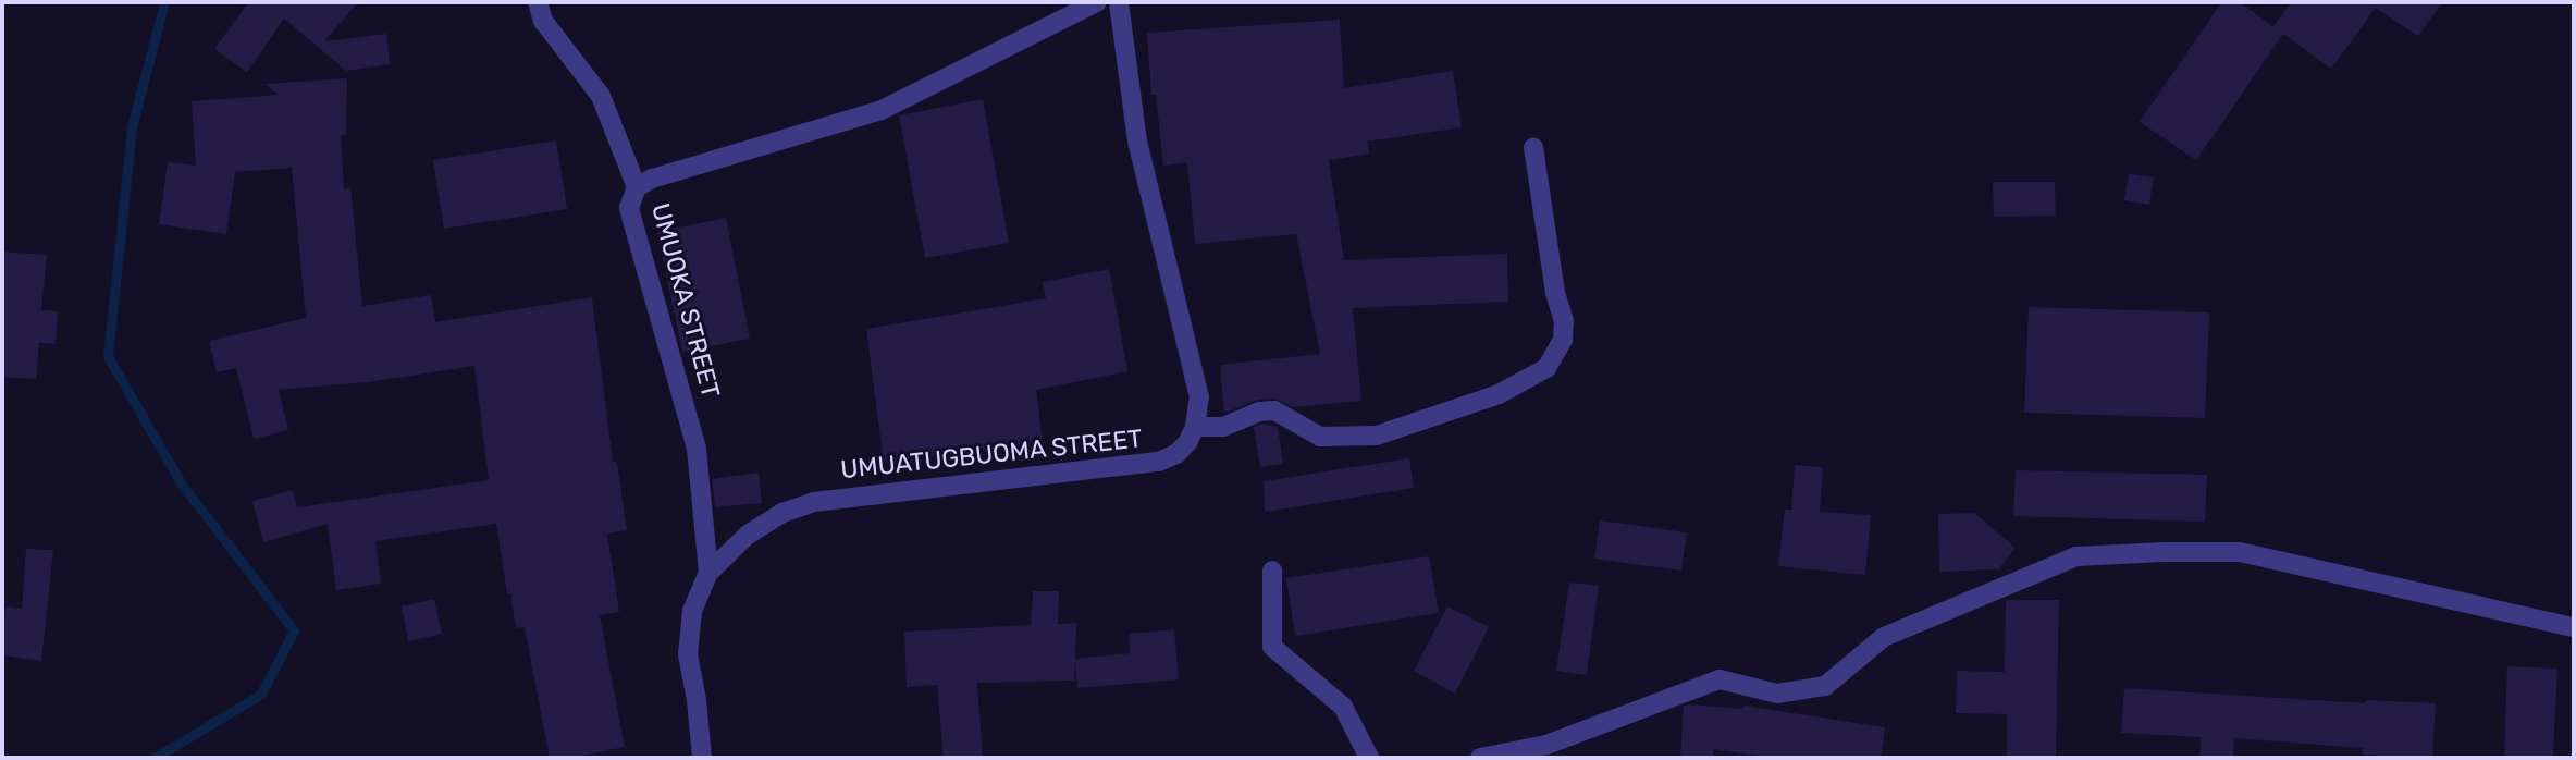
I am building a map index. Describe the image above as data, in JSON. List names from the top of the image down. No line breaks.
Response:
{"streets":{"street":["UMUOKA STREET","UMUATUGBUOMA STREET"]},"crossings":[["UMUOKA STREET","UMUATUGBUOMA STREET"]]}
